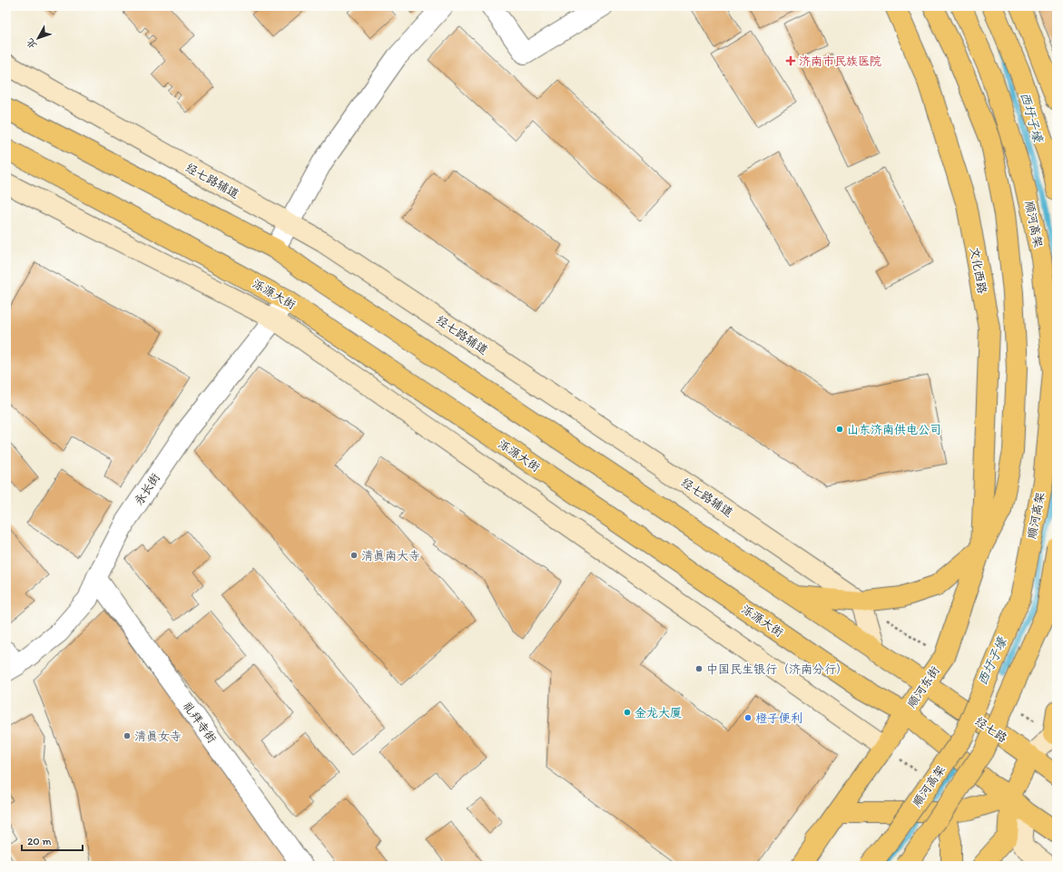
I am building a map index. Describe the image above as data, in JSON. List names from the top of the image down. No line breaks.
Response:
{"streets":{"main road":["顺河高架","文化西路","泺源大街","顺河东街","经七路"],"street":["经七路辅道","永长街","礼拜寺街"]},"crossings":[["文化西路","顺河东街"],["泺源大街","永长街"],["泺源大街","顺河东街"],["永长街","礼拜寺街"],["顺河东街","经七路"]],"water":["西圩子壕"],"places":{"health":["济南市民族医院"],"other":["山东济南供电公司","清真南大寺","中国民生银行（济南分行）","金龙大厦","橙子便利","清真女寺"]},"scale_bar":"20 m","north":"bottom left"}
